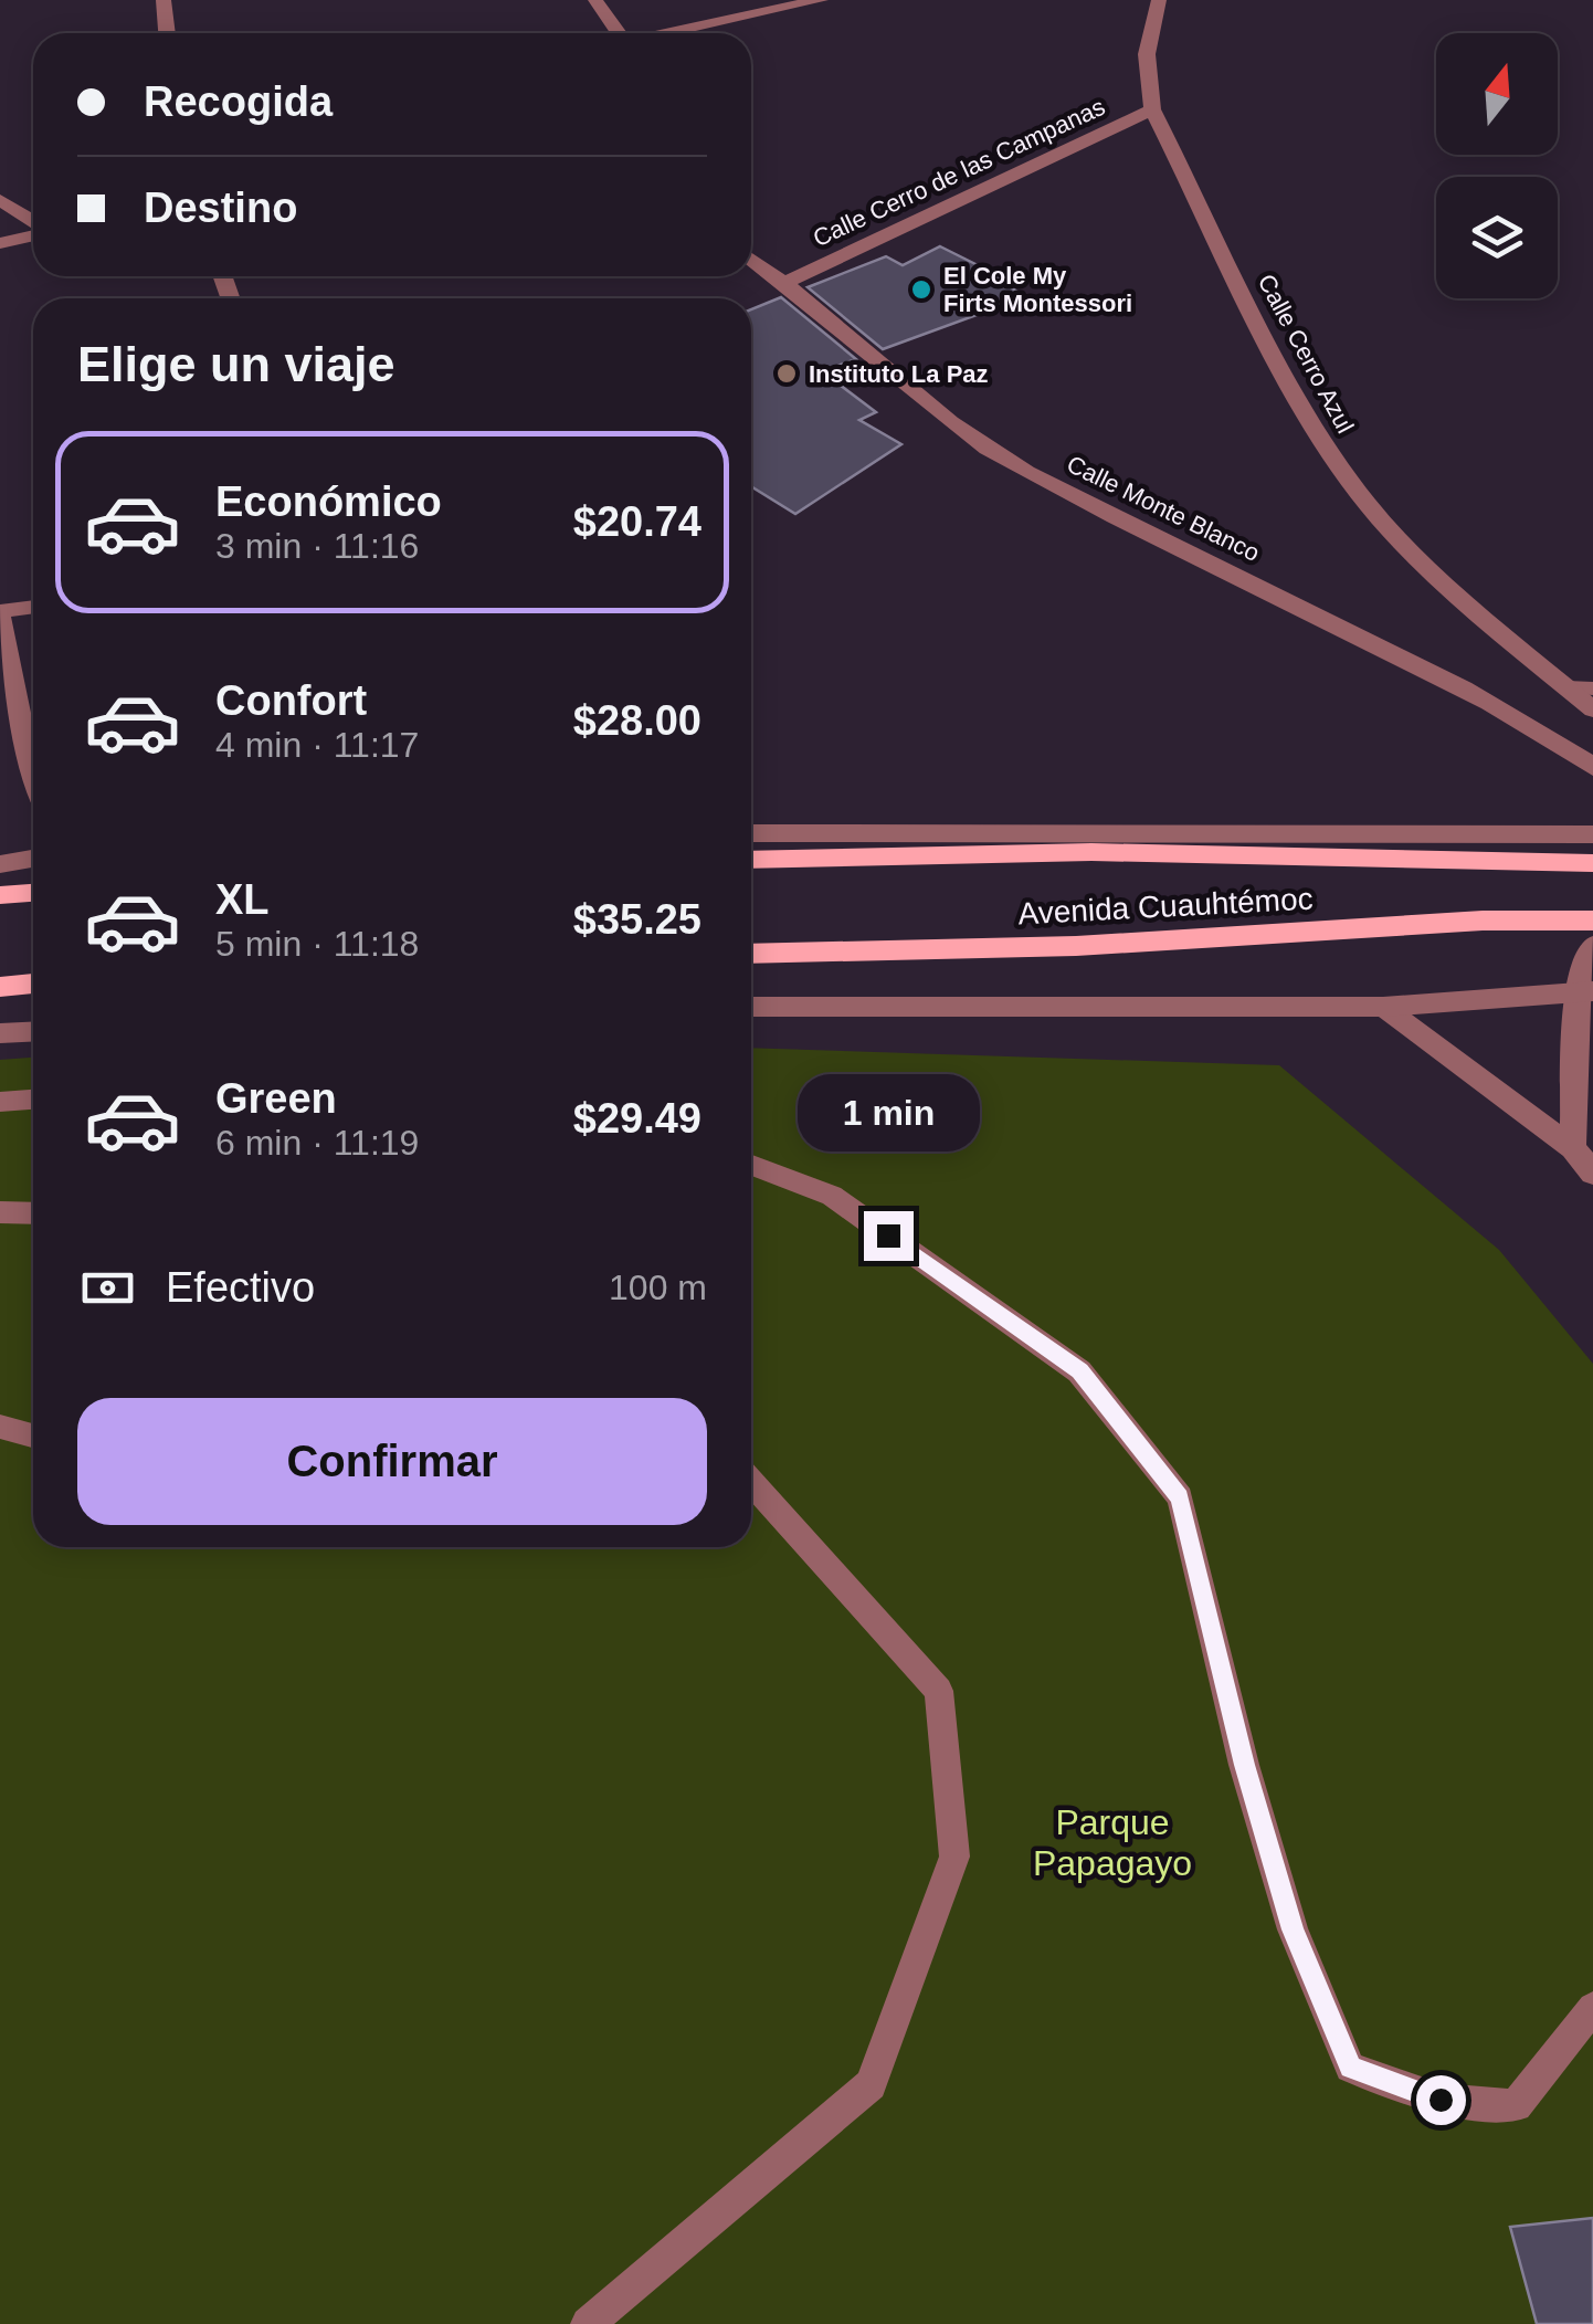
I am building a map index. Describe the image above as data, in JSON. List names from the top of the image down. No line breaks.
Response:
{"streets":{"main road":["Avenida Cuauhtémoc"],"street":["Calle Cerro de las Campanas","Calle Cerro Azul","Calle Monte Blanco"]},"crossings":[["Calle Cerro de las Campanas","Calle Cerro Azul"],["Calle Cerro de las Campanas","Calle Monte Blanco"]],"parks":["Parque Papagayo"],"places":["El Cole My Firts Montessori","Instituto La Paz"],"north":"top","page":{"banner":["Recogida","Destino"],"heading":"Elige un viaje","list":[{"name":"Económico","note":"3 min · 11:16","value":"$20.74"},{"name":"Confort","note":"4 min · 11:17","value":"$28.00"},{"name":"XL","note":"5 min · 11:18","value":"$35.25"},{"name":"Green","note":"6 min · 11:19","value":"$29.49"}],"bubble":"1 min","pay":["Efectivo","100 m"],"buttons":"Confirmar"}}
